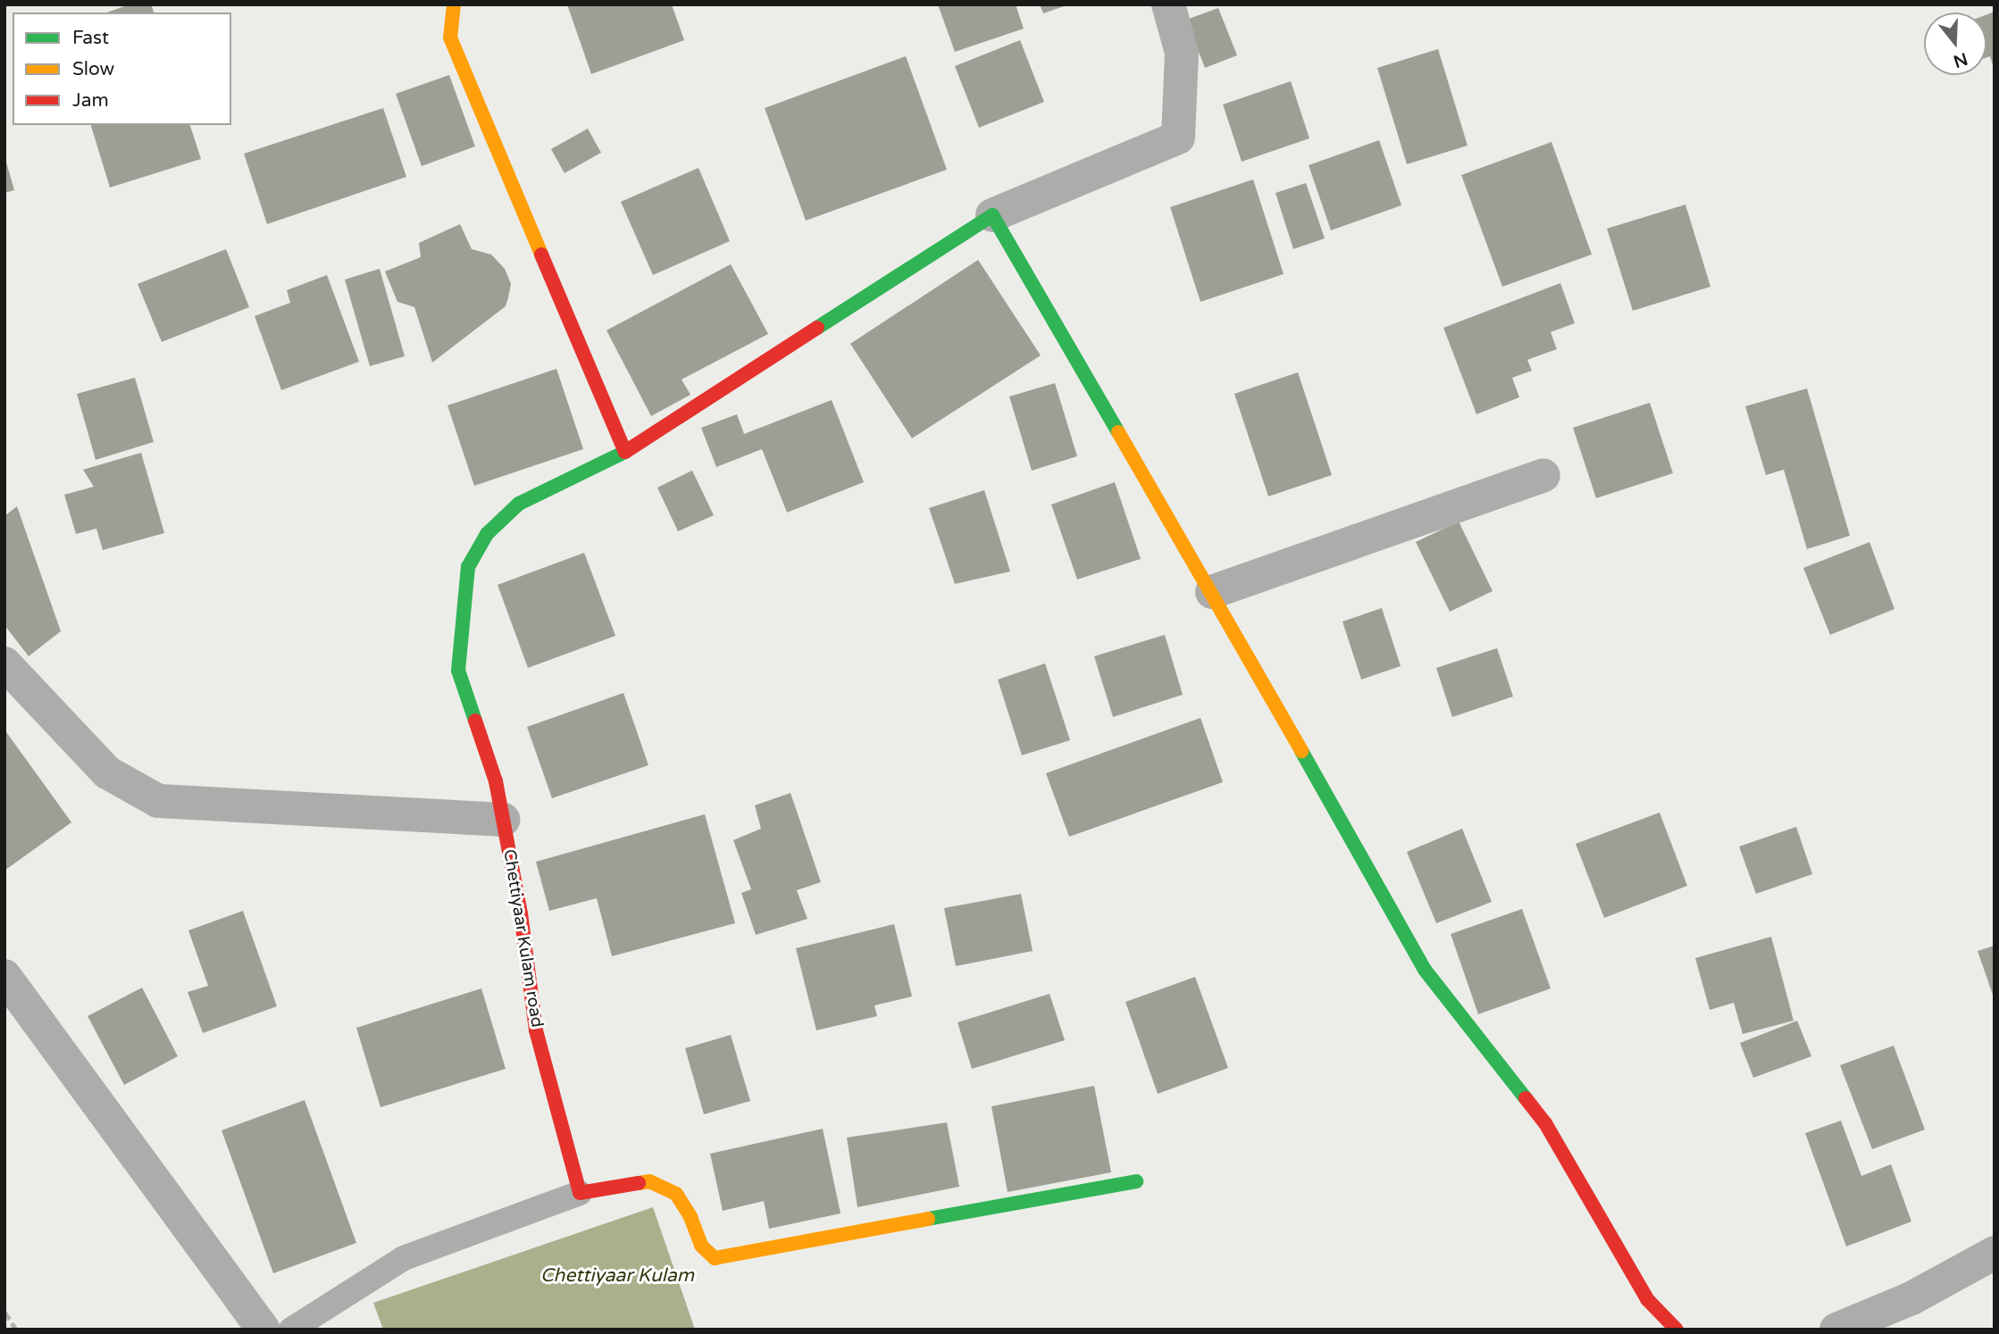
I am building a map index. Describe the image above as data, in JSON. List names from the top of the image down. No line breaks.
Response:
{"streets":{"street":["Chettiyaar Kulam road"]},"water":["Chettiyaar Kulam"],"legend":["Fast","Slow","Jam"],"north":"bottom"}
